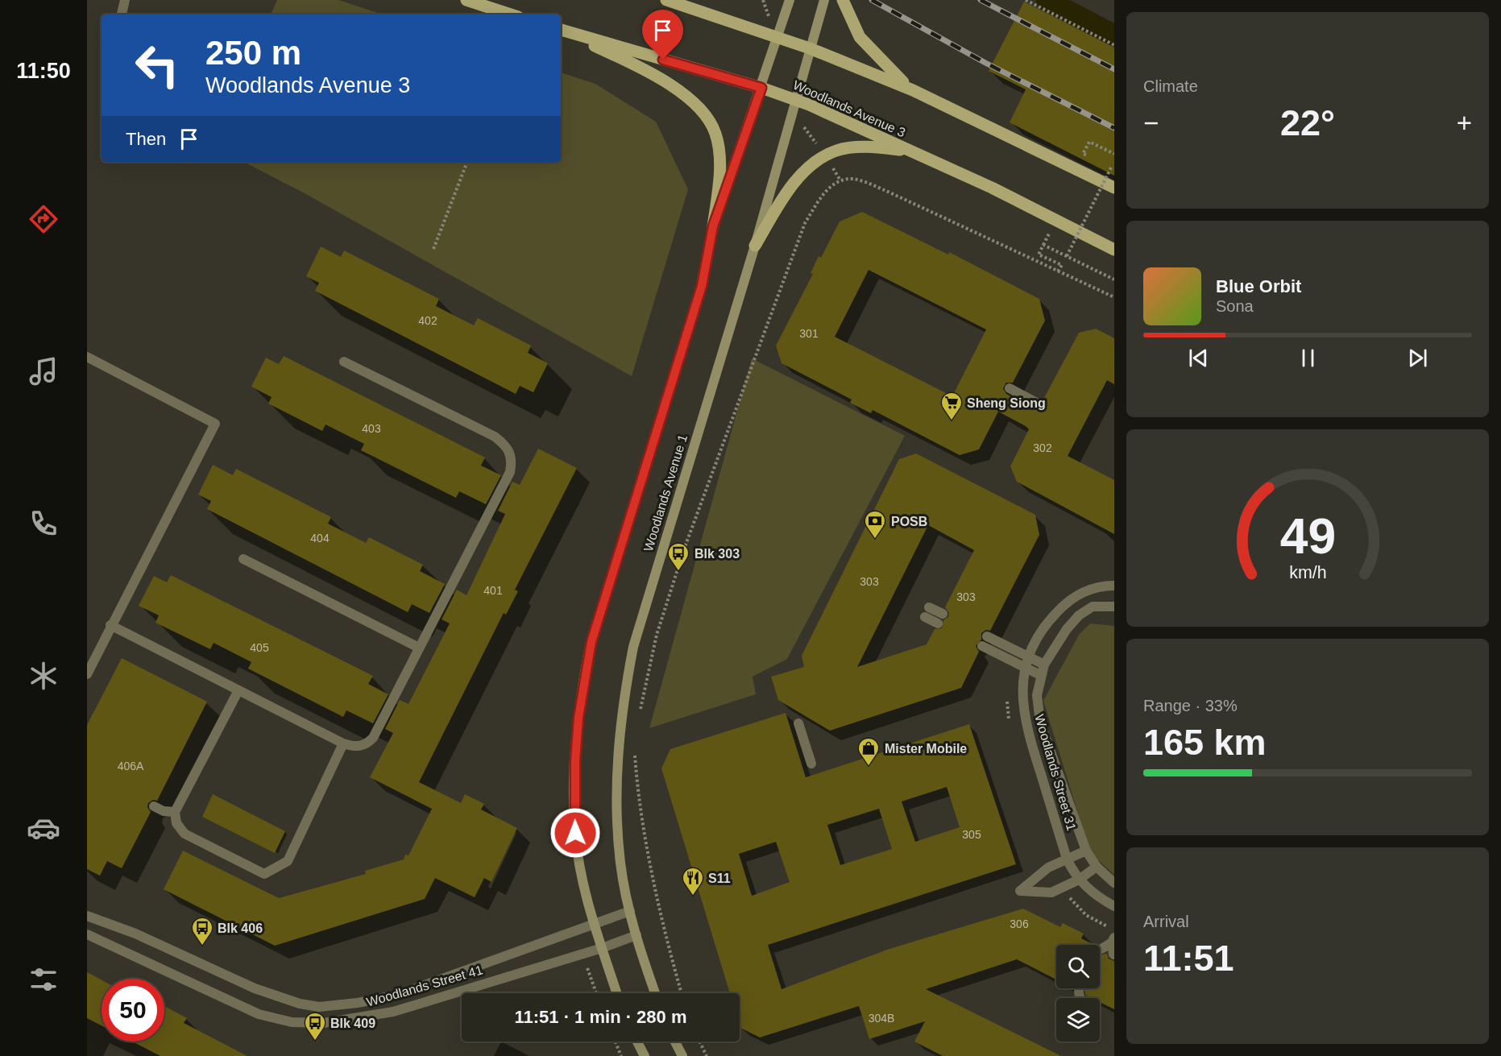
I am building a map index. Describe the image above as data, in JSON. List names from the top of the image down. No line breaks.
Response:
{"streets":{"main road":["Woodlands Avenue 3","Woodlands Avenue 1"],"street":["Woodlands Street 31","Woodlands Street 41"]},"crossings":[["Woodlands Avenue 3","Woodlands Avenue 1"],["Woodlands Avenue 1","Woodlands Street 41"]],"places":{"supermarket":["Sheng Siong"],"bank":["POSB"],"bus stop":["Blk 303","Blk 406","Blk 409"],"shop":["Mister Mobile"],"restaurant":["S11"]},"house_numbers":["402","301","403","302","404","303","401","303","405","406A","305","306","304B"],"page":{"tabs":"11:50","tile":["Climate",["Range · 33%","165 km"],["Arrival","11:51"]],"turn":["250 m","Woodlands Avenue 3"],"heat":["−","22°","+"],"then":"Then","song":["Blue Orbit","Sona"],"limit":"50","trip":"11:51 · 1 min · 280 m","gauge":["49","km/h"]}}
